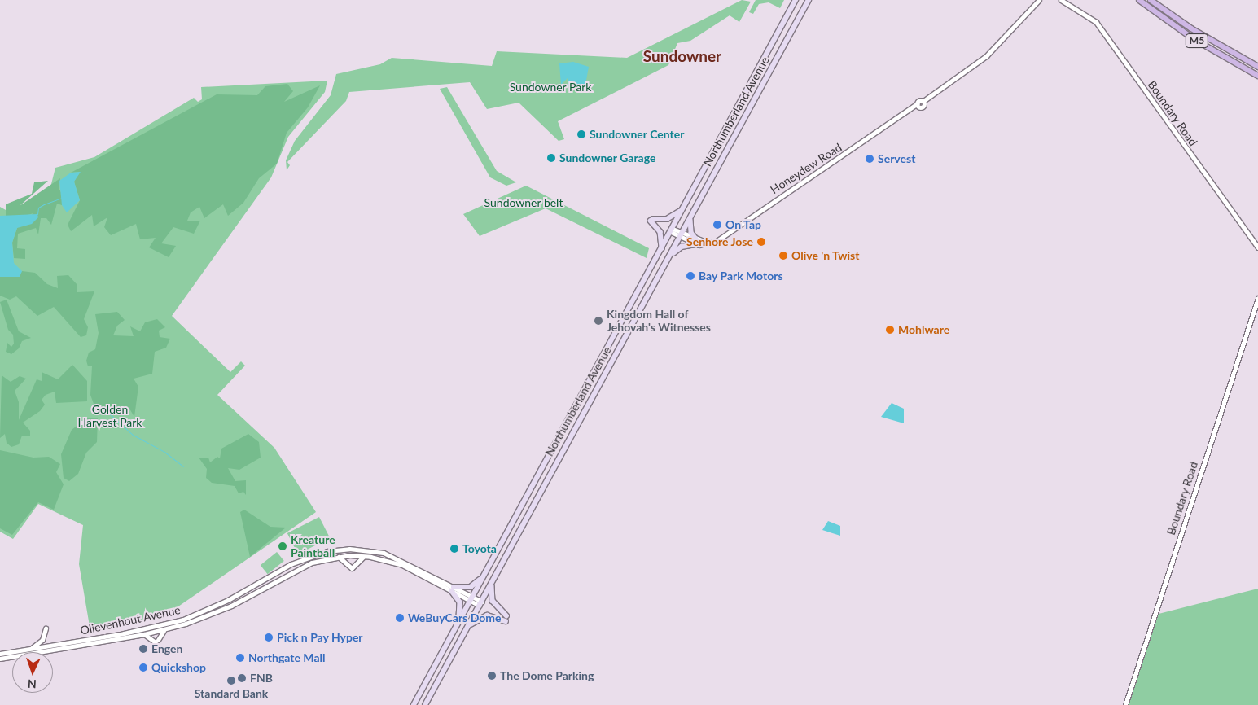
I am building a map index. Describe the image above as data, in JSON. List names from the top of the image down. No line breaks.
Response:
{"streets":{"main road":["M5","Northumberland Avenue"],"street":["Boundary Road","Honeydew Road","Olievenhout Avenue"]},"crossings":[["Northumberland Avenue","Olievenhout Avenue"]],"districts":["Sundowner"],"parks":["Sundowner Park","Sundowner belt","Golden Harvest Park"],"places":["Sundowner Center","Sundowner Garage","Servest","On Tap","Senhore Jose","Olive 'n Twist","Bay Park Motors","Kingdom Hall of Jehovah's Witnesses","Mohlware","Kreature Paintball","Toyota","WeBuyCars Dome","Pick n Pay Hyper","Engen","Northgate Mall","Quickshop","The Dome Parking","FNB","Standard Bank"],"north":"bottom"}
